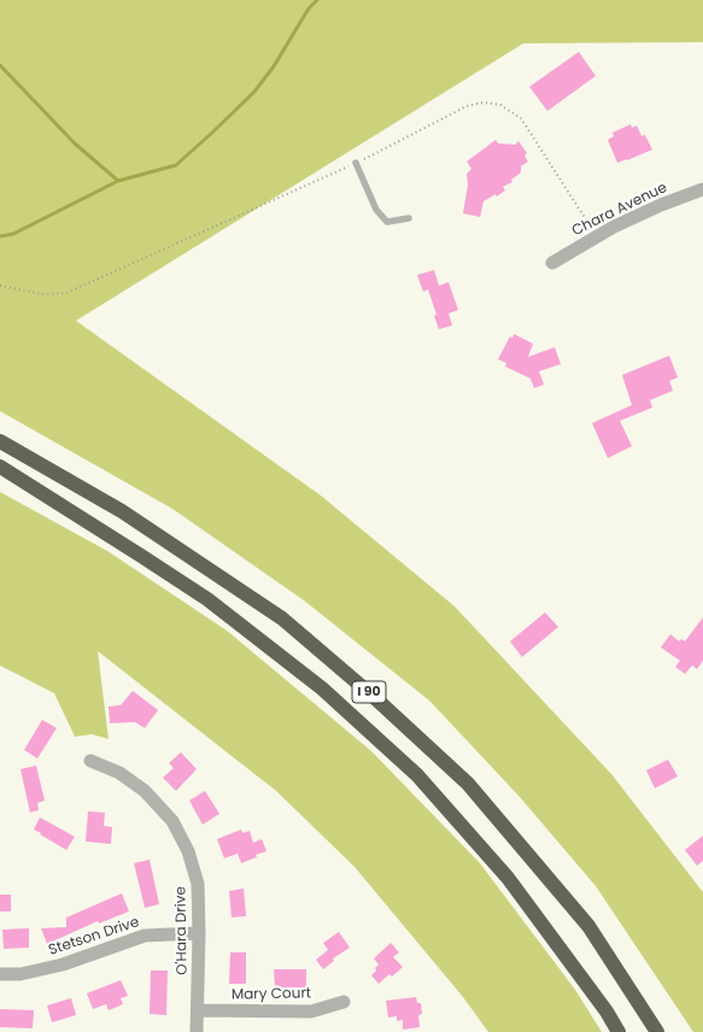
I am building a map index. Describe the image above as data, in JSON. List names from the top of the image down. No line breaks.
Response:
{"streets":{"highway":["I 90"],"street":["Chara Avenue","O'Hara Drive","Stetson Drive","Mary Court"]},"crossings":[["O'Hara Drive","Stetson Drive"],["O'Hara Drive","Mary Court"]]}
